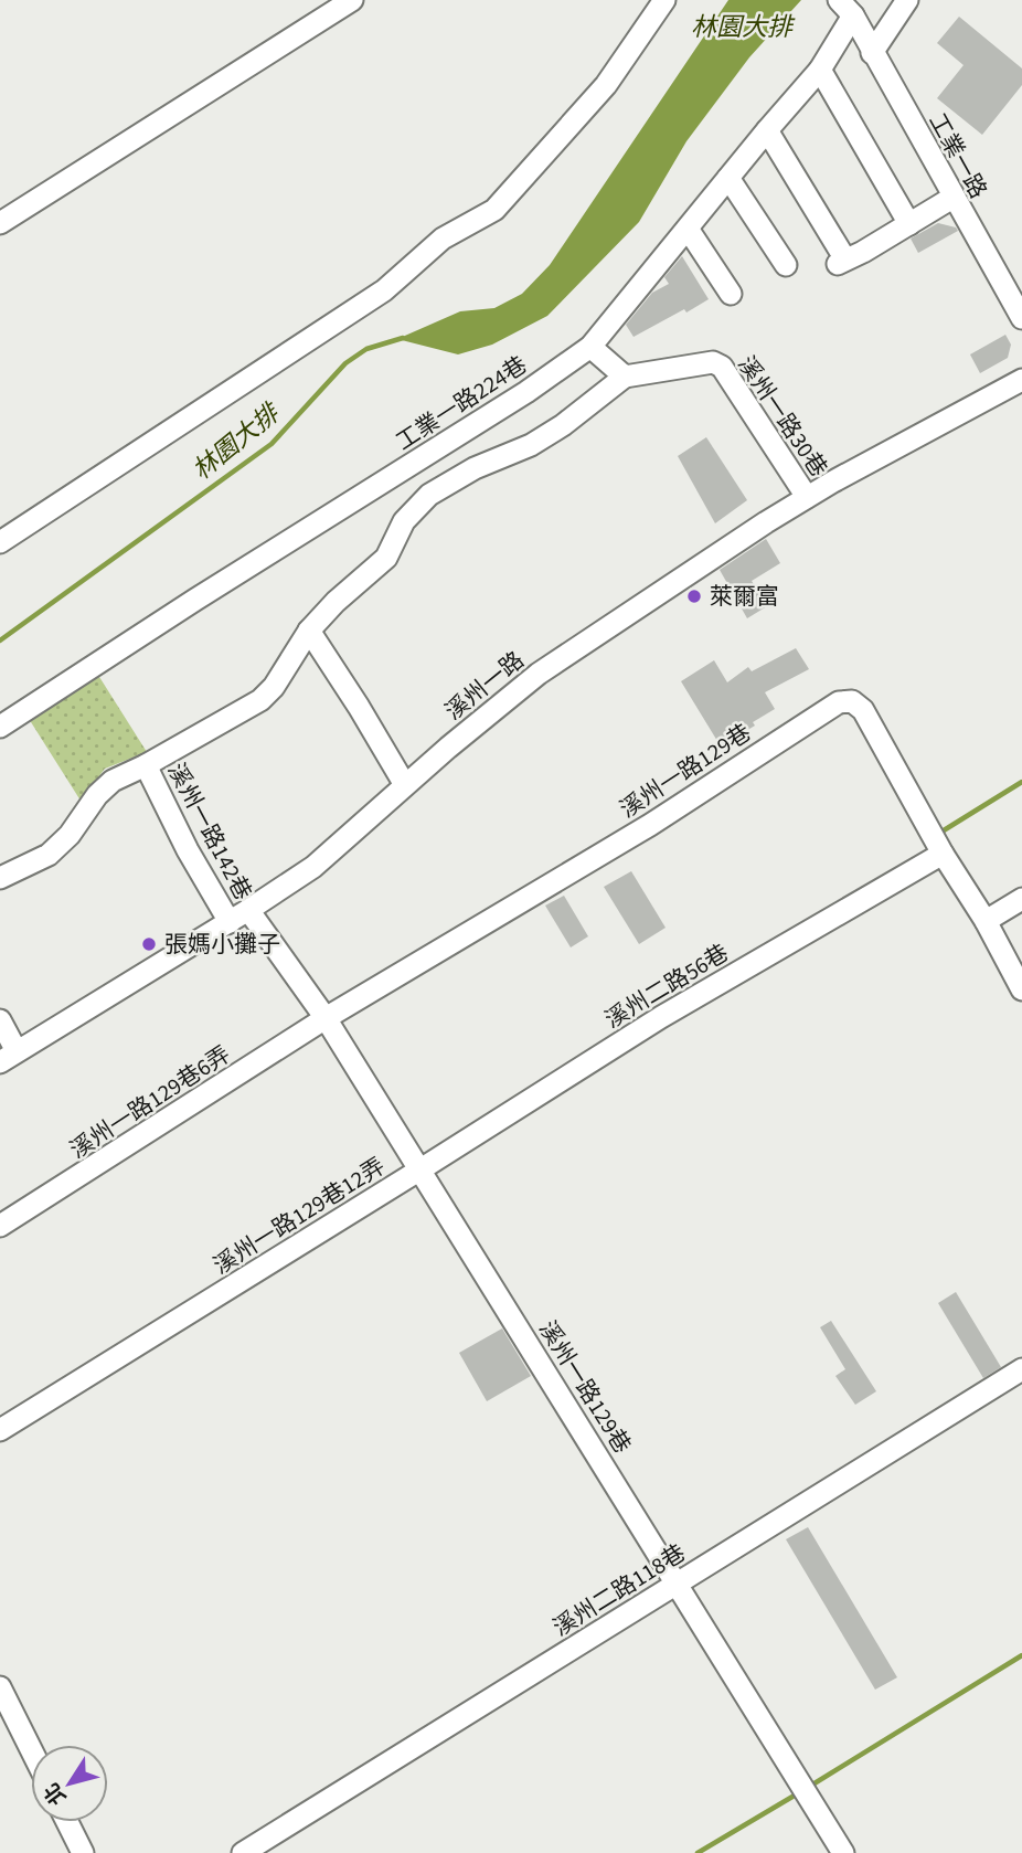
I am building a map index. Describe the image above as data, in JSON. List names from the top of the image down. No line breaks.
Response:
{"streets":{"street":["工業一路","工業一路224巷","溪州一路30巷","溪州一路","溪州一路129巷","溪州一路142巷","溪州二路56巷","溪州一路129巷6弄","溪州一路129巷12弄","溪州二路118巷"]},"crossings":[["工業一路","工業一路224巷"],["溪州一路30巷","溪州一路"],["溪州一路30巷","溪州一路142巷"],["溪州一路","溪州一路129巷"],["溪州一路","溪州一路142巷"],["溪州一路129巷","溪州一路142巷"],["溪州一路129巷","溪州二路56巷"],["溪州一路129巷","溪州一路129巷6弄"],["溪州一路129巷","溪州一路129巷12弄"],["溪州一路129巷","溪州二路118巷"],["溪州二路56巷","溪州一路129巷12弄"]],"water":["林園大排"],"places":["萊爾富","張媽小攤子"],"north":"bottom left"}
